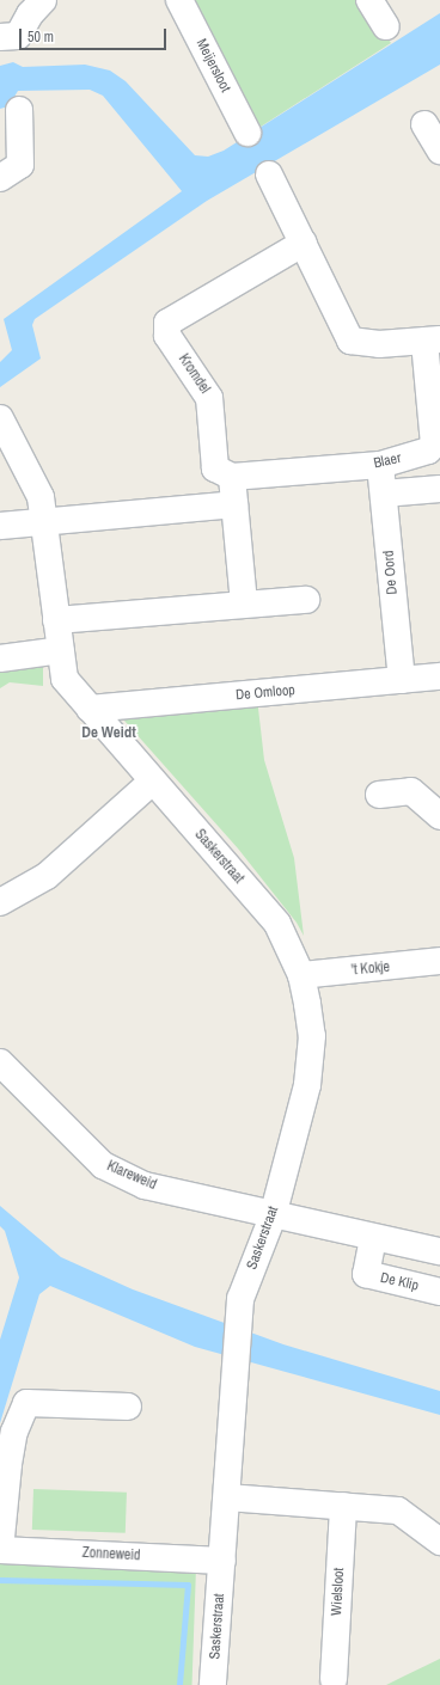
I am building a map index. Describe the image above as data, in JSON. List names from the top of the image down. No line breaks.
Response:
{"streets":{"street":["Meijersloot","Kromdel","Blaer","De Oord","De Omloop","Saskerstraat","'t Kokje","Klareweid","De Klip","Zonneweid","Wielsloot"]},"crossings":[["Kromdel","Blaer"],["Blaer","De Oord"],["De Oord","De Omloop"],["De Omloop","Saskerstraat"],["Saskerstraat","'t Kokje"],["Saskerstraat","Klareweid"],["Saskerstraat","Zonneweid"]],"districts":["De Weidt"],"scale_bar":"50 m"}
